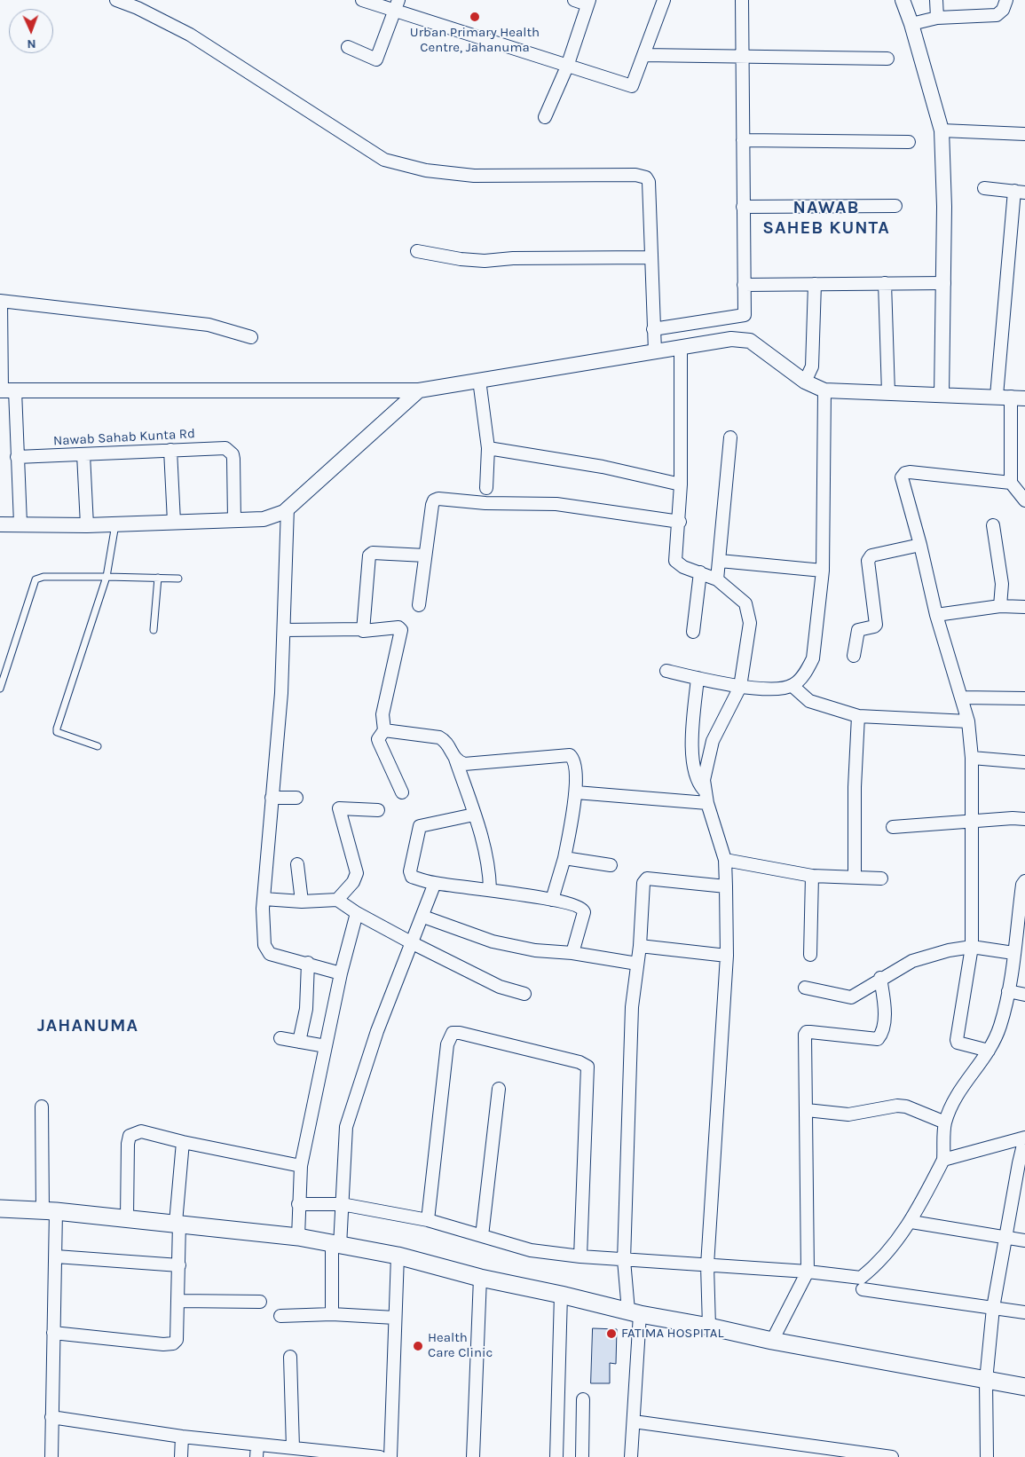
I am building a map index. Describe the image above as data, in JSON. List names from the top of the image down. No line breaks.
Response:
{"streets":{"street":["Nawab Sahab Kunta Rd"]},"districts":["NAWAB SAHEB KUNTA","JAHANUMA"],"places":["Urban Primary Health Centre, Jahanuma","FATIMA HOSPITAL","Health Care Clinic"],"north":"bottom"}
